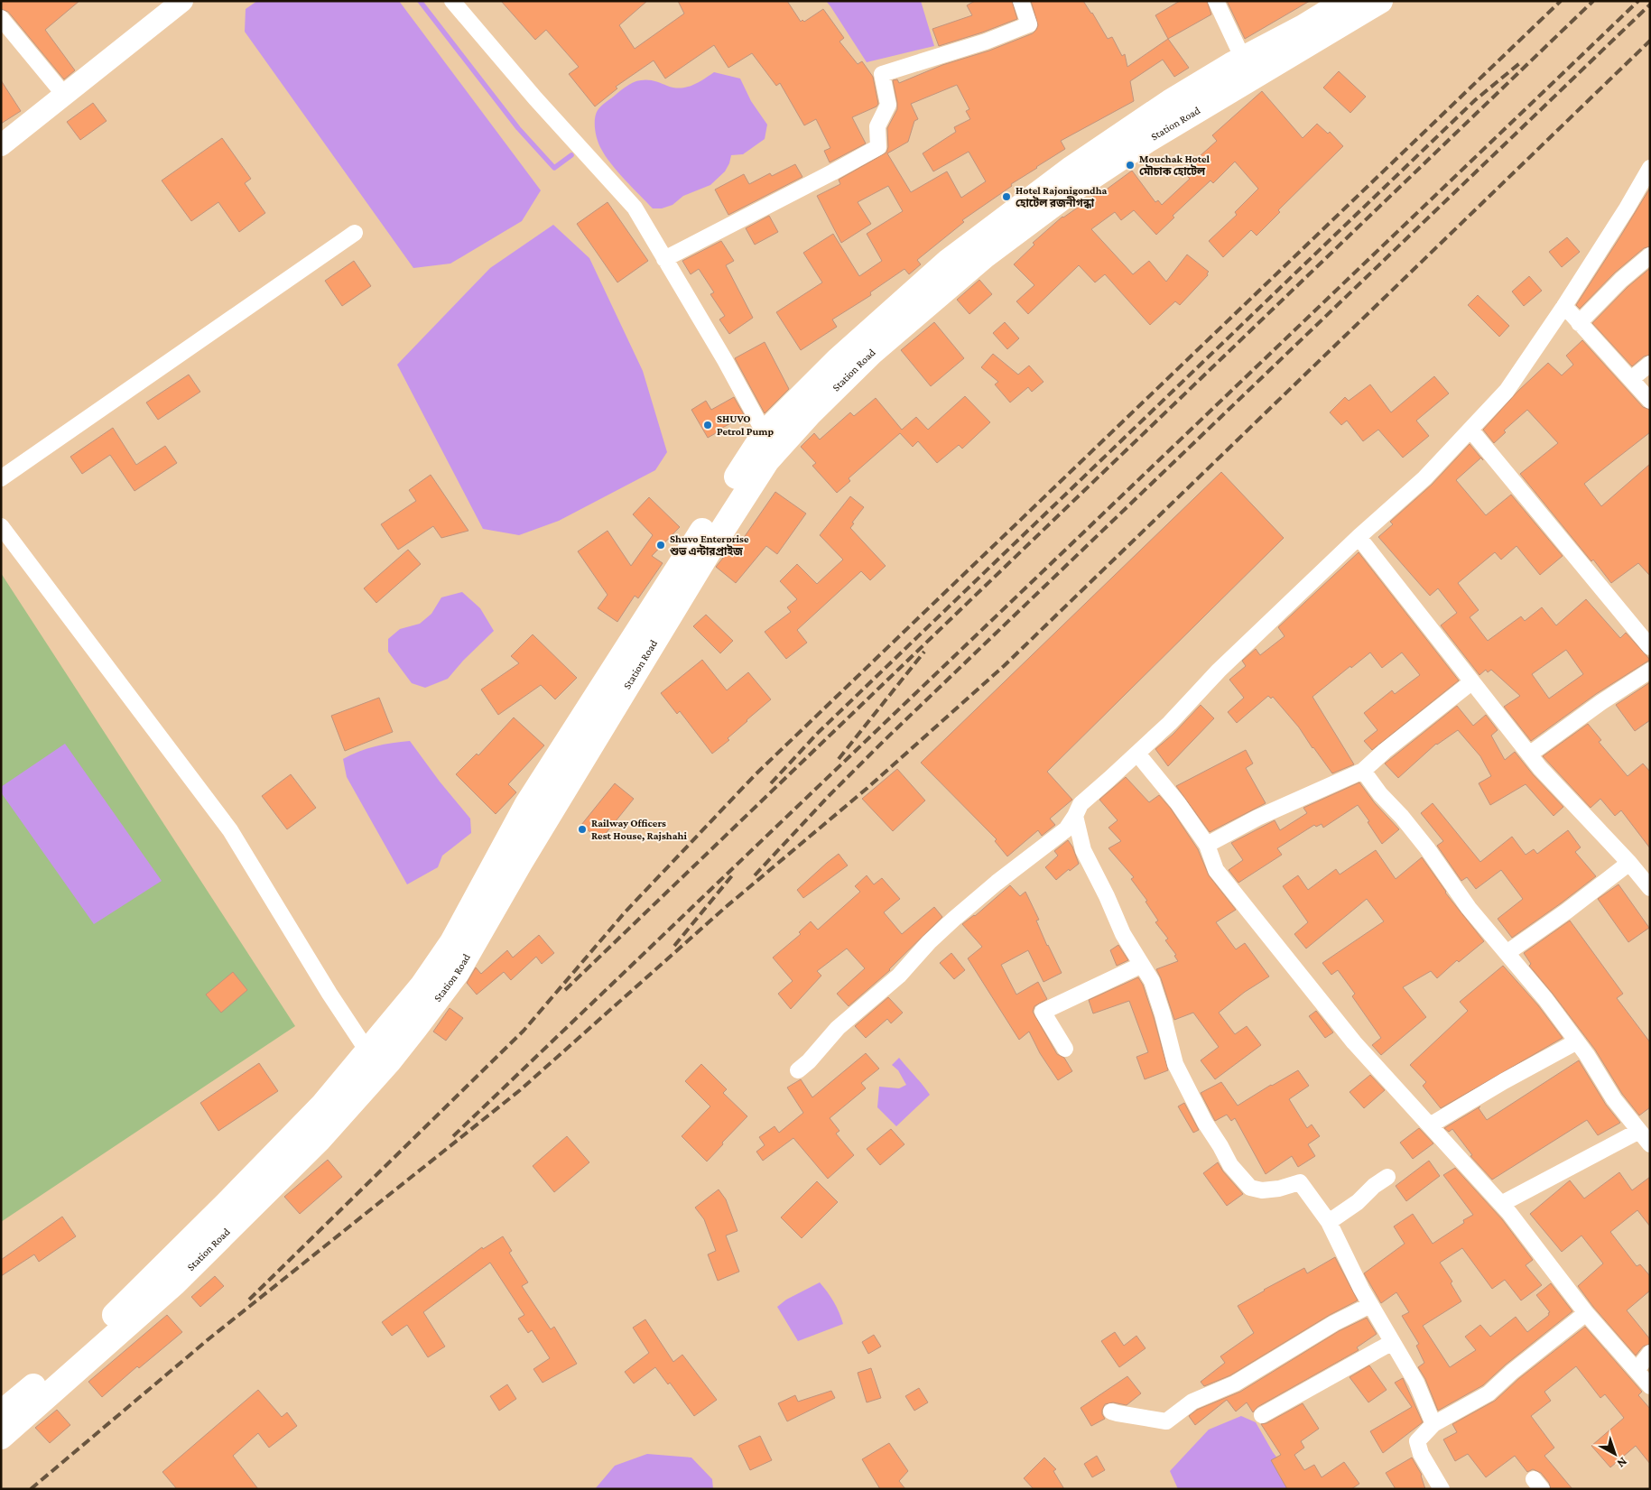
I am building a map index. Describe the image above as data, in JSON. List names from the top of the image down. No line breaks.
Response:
{"streets":{"main road":["Station Road"]},"places":["Mouchak Hotel মৌচাক হোটেল","Hotel Rajonigondha হোটেল রজনীগন্ধা","SHUVO Petrol Pump","Shuvo Enterprise শুভ এন্টারপ্রাইজ","Railway Officers Rest House, Rajshahi"],"north":"bottom right"}
